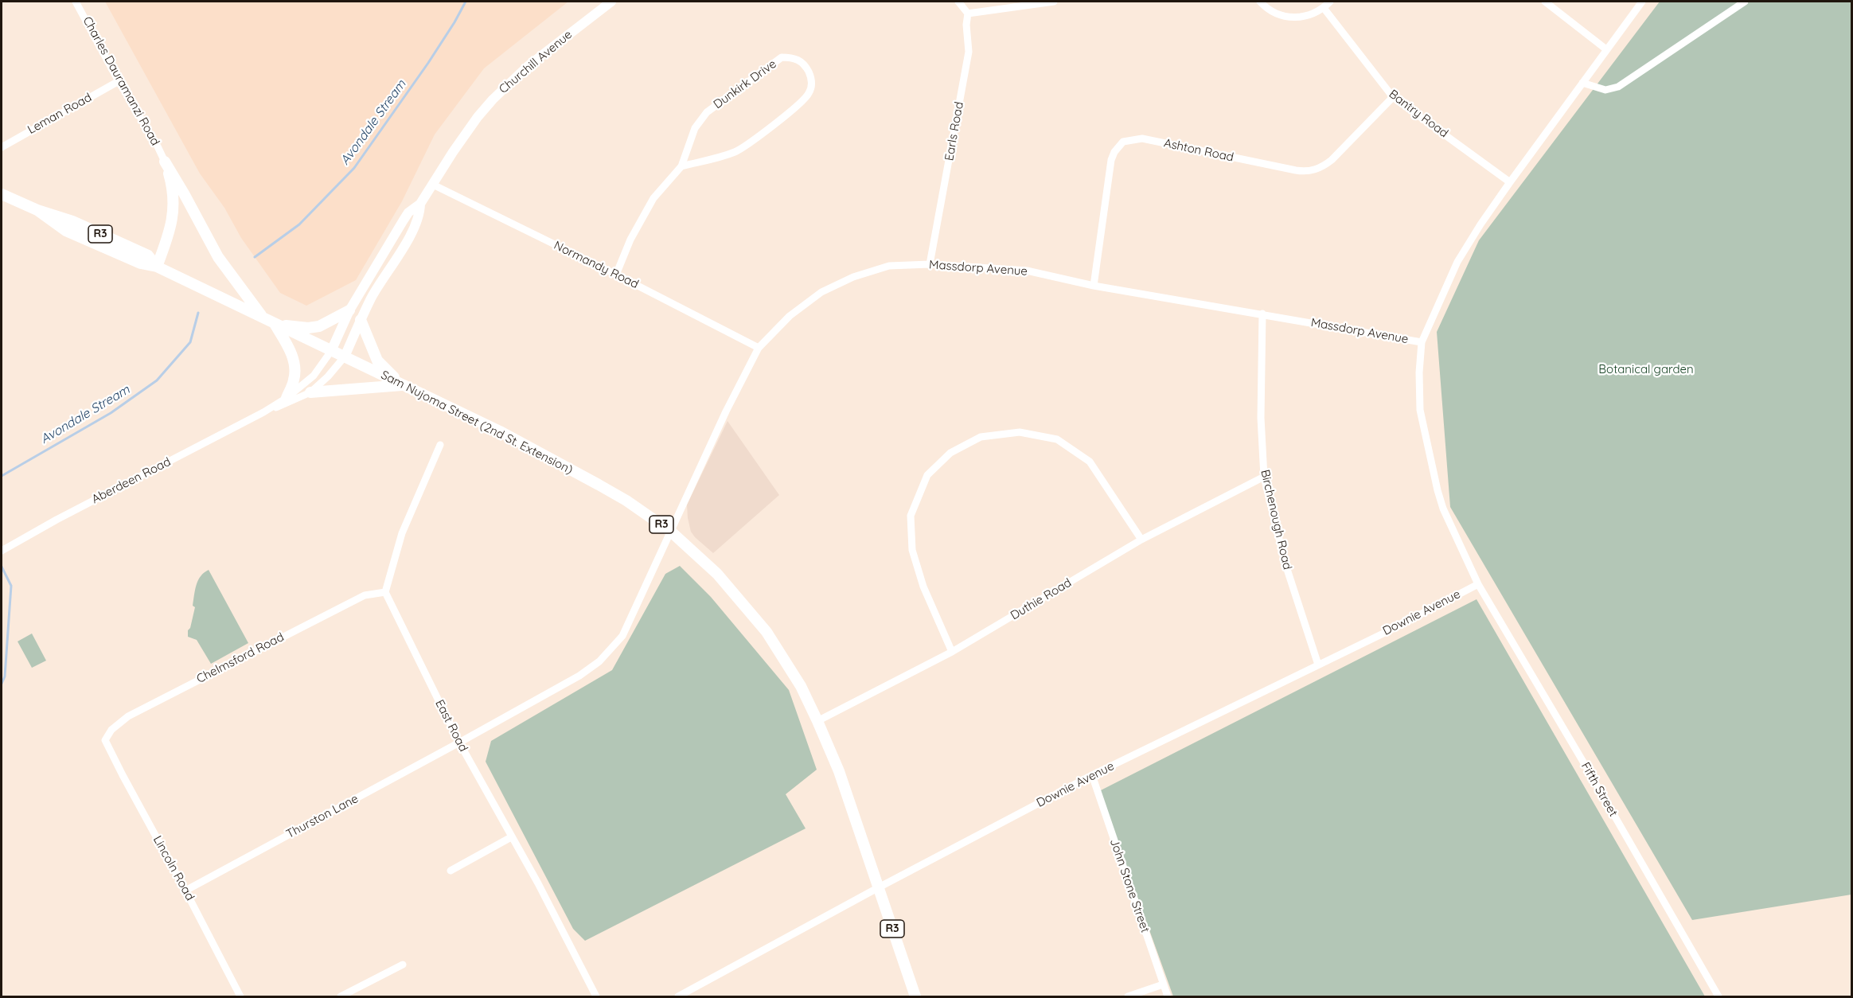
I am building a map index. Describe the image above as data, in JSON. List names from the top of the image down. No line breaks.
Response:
{"streets":{"highway":["R3","Sam Nujoma Street (2nd St. Extension)"],"main road":["Churchill Avenue"],"street":["Charles Dauramanzi Road","Dunkirk Drive","Leman Road","Bantry Road","Earls Road","Ashton Road","Normandy Road","Massdorp Avenue","Aberdeen Road","Birchenough Road","Duthie Road","Downie Avenue","Chelmsford Road","East Road","Fifth Street","Thurston Lane","Lincoln Road","John Stone Street"]},"crossings":[["Churchill Avenue","Normandy Road"],["Churchill Avenue","Sam Nujoma Street (2nd St. Extension)"],["Churchill Avenue","Aberdeen Road"],["Charles Dauramanzi Road","Leman Road"],["Dunkirk Drive","Normandy Road"],["Bantry Road","Ashton Road"],["Bantry Road","Fifth Street"],["Earls Road","Massdorp Avenue"],["Ashton Road","Massdorp Avenue"],["Normandy Road","Massdorp Avenue"],["Massdorp Avenue","Sam Nujoma Street (2nd St. Extension)"],["Massdorp Avenue","Birchenough Road"],["Massdorp Avenue","Fifth Street"],["Massdorp Avenue","Thurston Lane"],["Sam Nujoma Street (2nd St. Extension)","Aberdeen Road"],["Sam Nujoma Street (2nd St. Extension)","Duthie Road"],["Sam Nujoma Street (2nd St. Extension)","Downie Avenue"],["Sam Nujoma Street (2nd St. Extension)","Thurston Lane"],["Birchenough Road","Duthie Road"],["Birchenough Road","Downie Avenue"],["Downie Avenue","Fifth Street"],["Downie Avenue","John Stone Street"],["Chelmsford Road","East Road"],["Chelmsford Road","Lincoln Road"],["East Road","Thurston Lane"],["Thurston Lane","Lincoln Road"]],"water":["Avondale Stream"],"parks":["Botanical garden"]}
